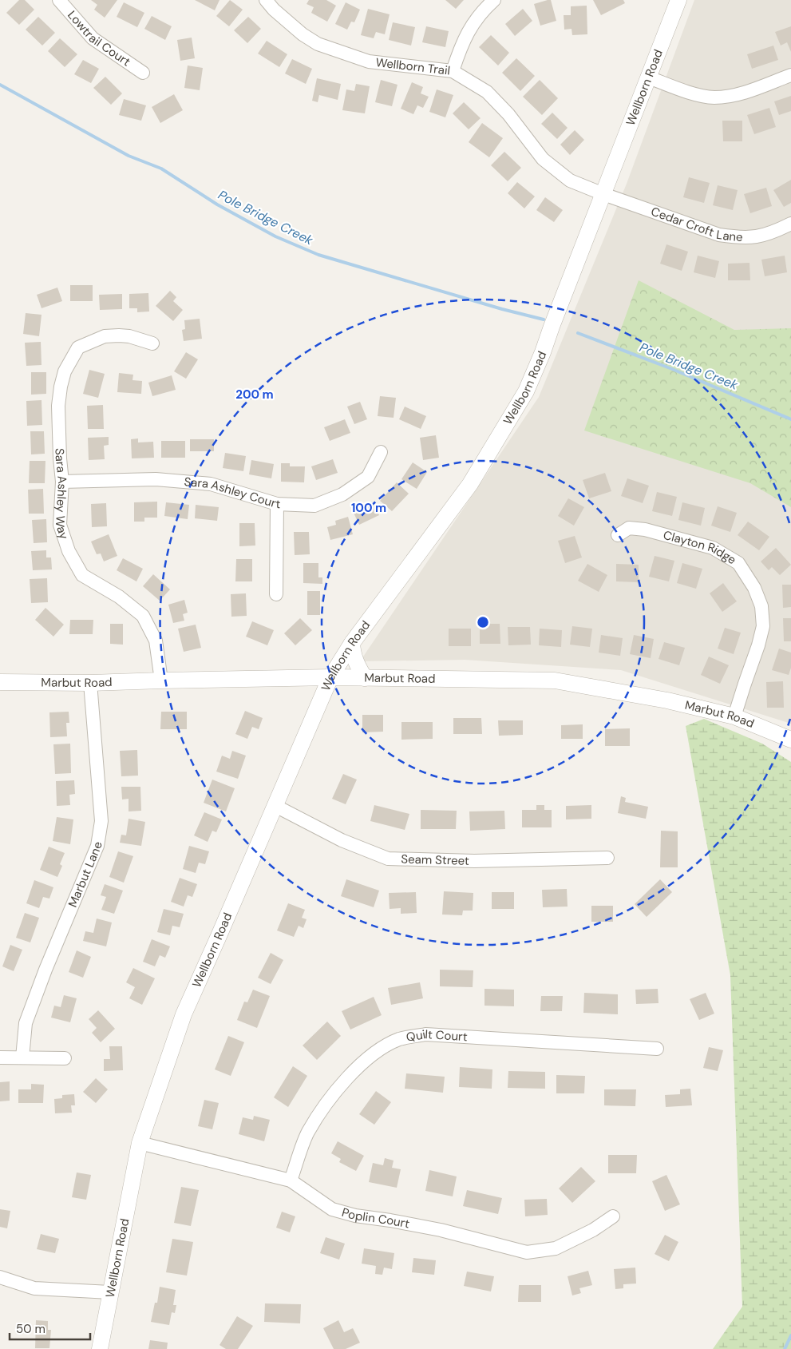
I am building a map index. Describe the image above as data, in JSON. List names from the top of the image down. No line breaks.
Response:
{"streets":{"street":["Lowtrail Court","Wellborn Trail","Wellborn Road","Cedar Croft Lane","Sara Ashley Way","Sara Ashley Court","Clayton Ridge","Marbut Road","Seam Street","Marbut Lane","Quilt Court","Poplin Court"]},"crossings":[["Wellborn Trail","Wellborn Road"],["Wellborn Trail","Cedar Croft Lane"],["Wellborn Road","Cedar Croft Lane"],["Wellborn Road","Marbut Road"],["Wellborn Road","Seam Street"],["Wellborn Road","Poplin Court"],["Sara Ashley Way","Sara Ashley Court"],["Sara Ashley Way","Marbut Road"],["Clayton Ridge","Marbut Road"],["Marbut Road","Marbut Lane"],["Quilt Court","Poplin Court"]],"water":["Pole Bridge Creek"],"scale_bar":"50 m","rings":["200 m","100 m"]}
